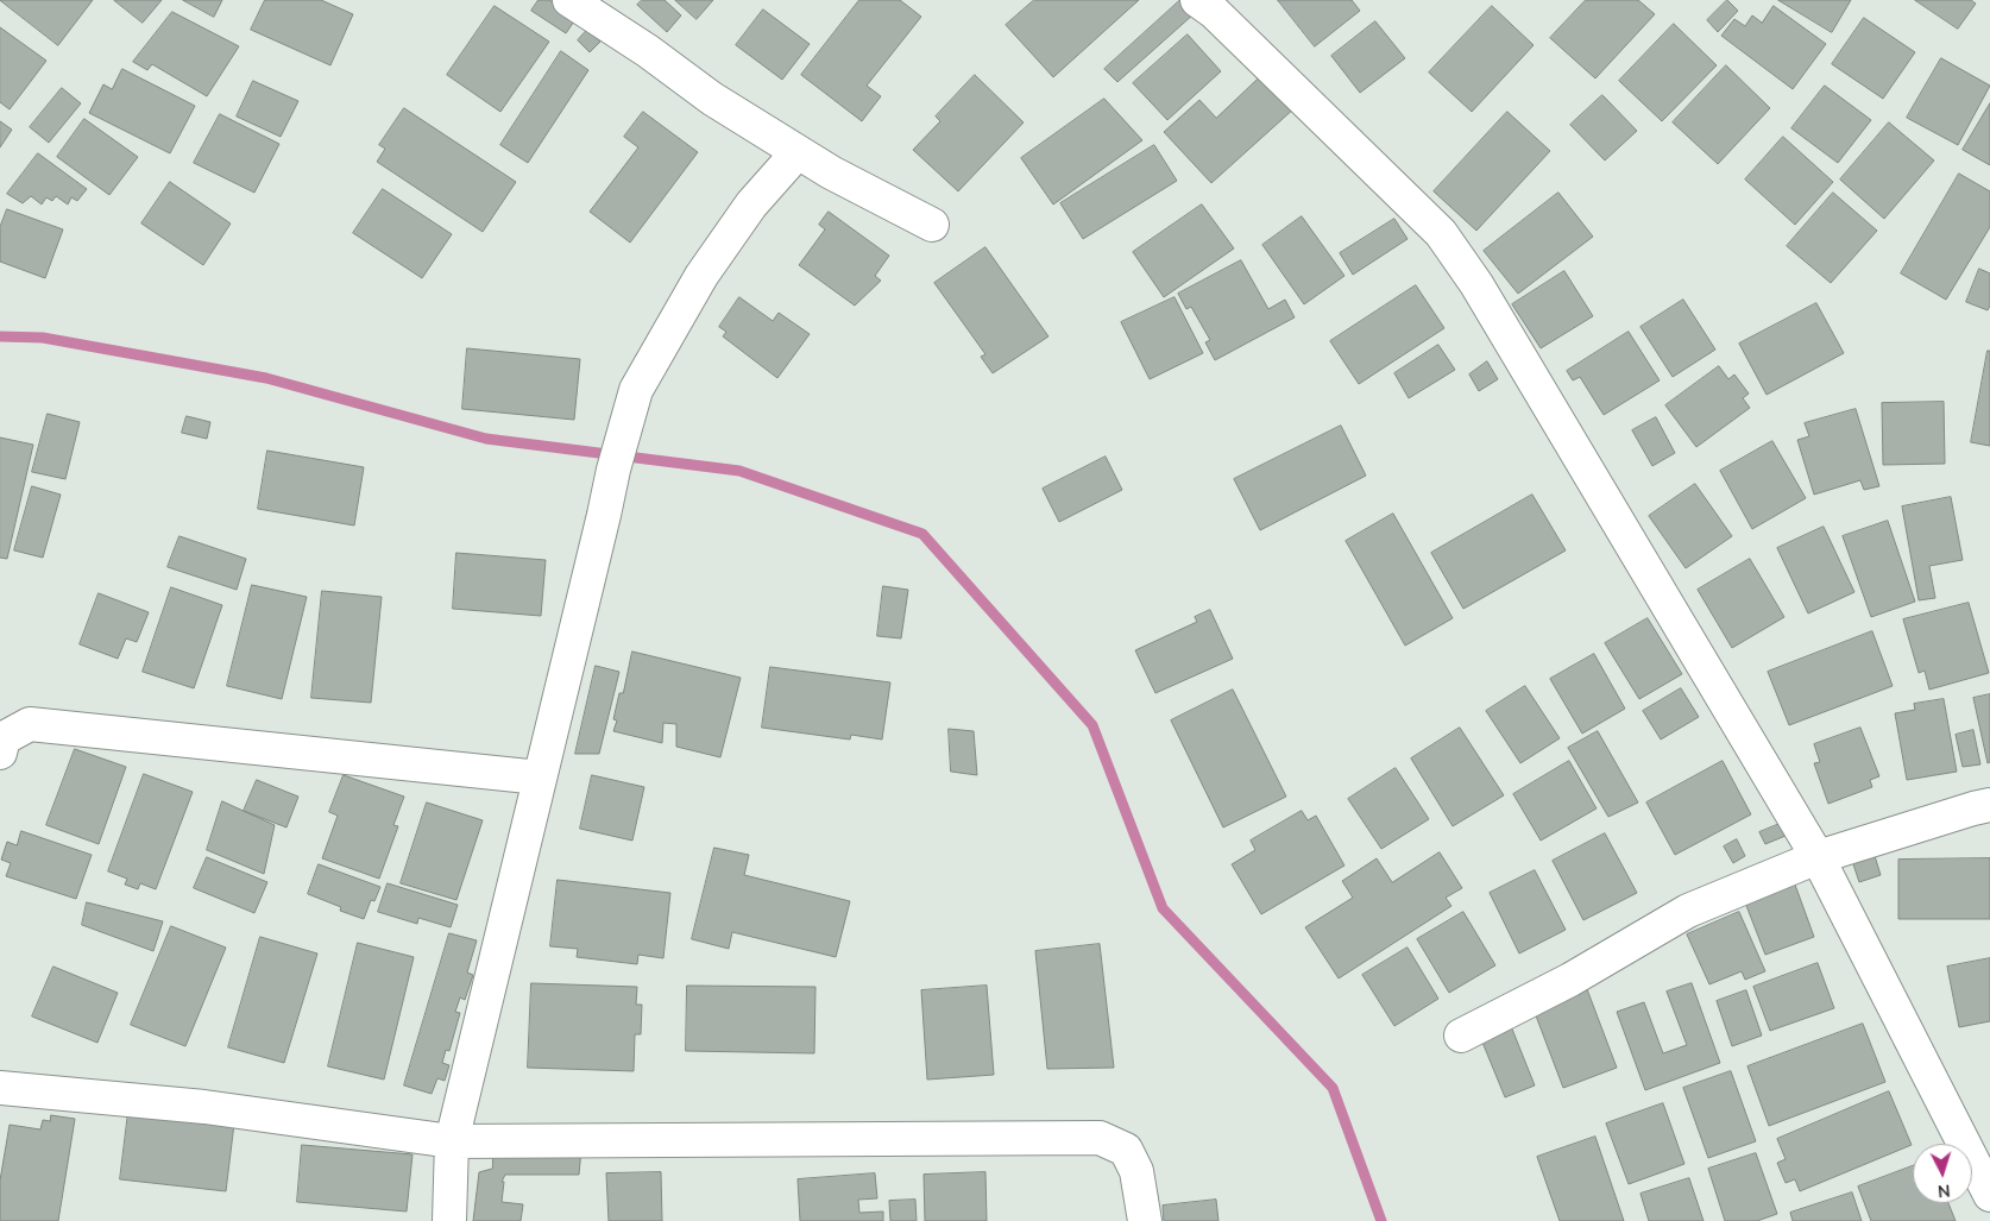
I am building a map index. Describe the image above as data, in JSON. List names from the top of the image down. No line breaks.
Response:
{"north":"bottom"}
